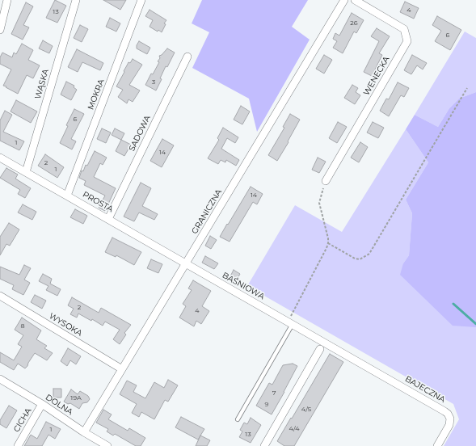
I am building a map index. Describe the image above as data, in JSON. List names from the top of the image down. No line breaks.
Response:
{"streets":{"street":["WENECKA","WĄSKA","MOKRA","SADOWA","PROSTA","GRANICZNA","BAŚNIOWA","WYSOKA","BAJECZNA","DOLNA","CICHA"]},"crossings":[["WĄSKA","PROSTA"],["MOKRA","PROSTA"],["SADOWA","PROSTA"],["PROSTA","GRANICZNA"],["PROSTA","BAŚNIOWA"],["GRANICZNA","BAŚNIOWA"],["GRANICZNA","WYSOKA"],["GRANICZNA","DOLNA"],["BAŚNIOWA","BAJECZNA"],["DOLNA","CICHA"]],"house_numbers":["4","13","26","6","3","6","1","14","2","1","14","2","4","8","7","19A","9","4/5","4/4","1","13"]}
